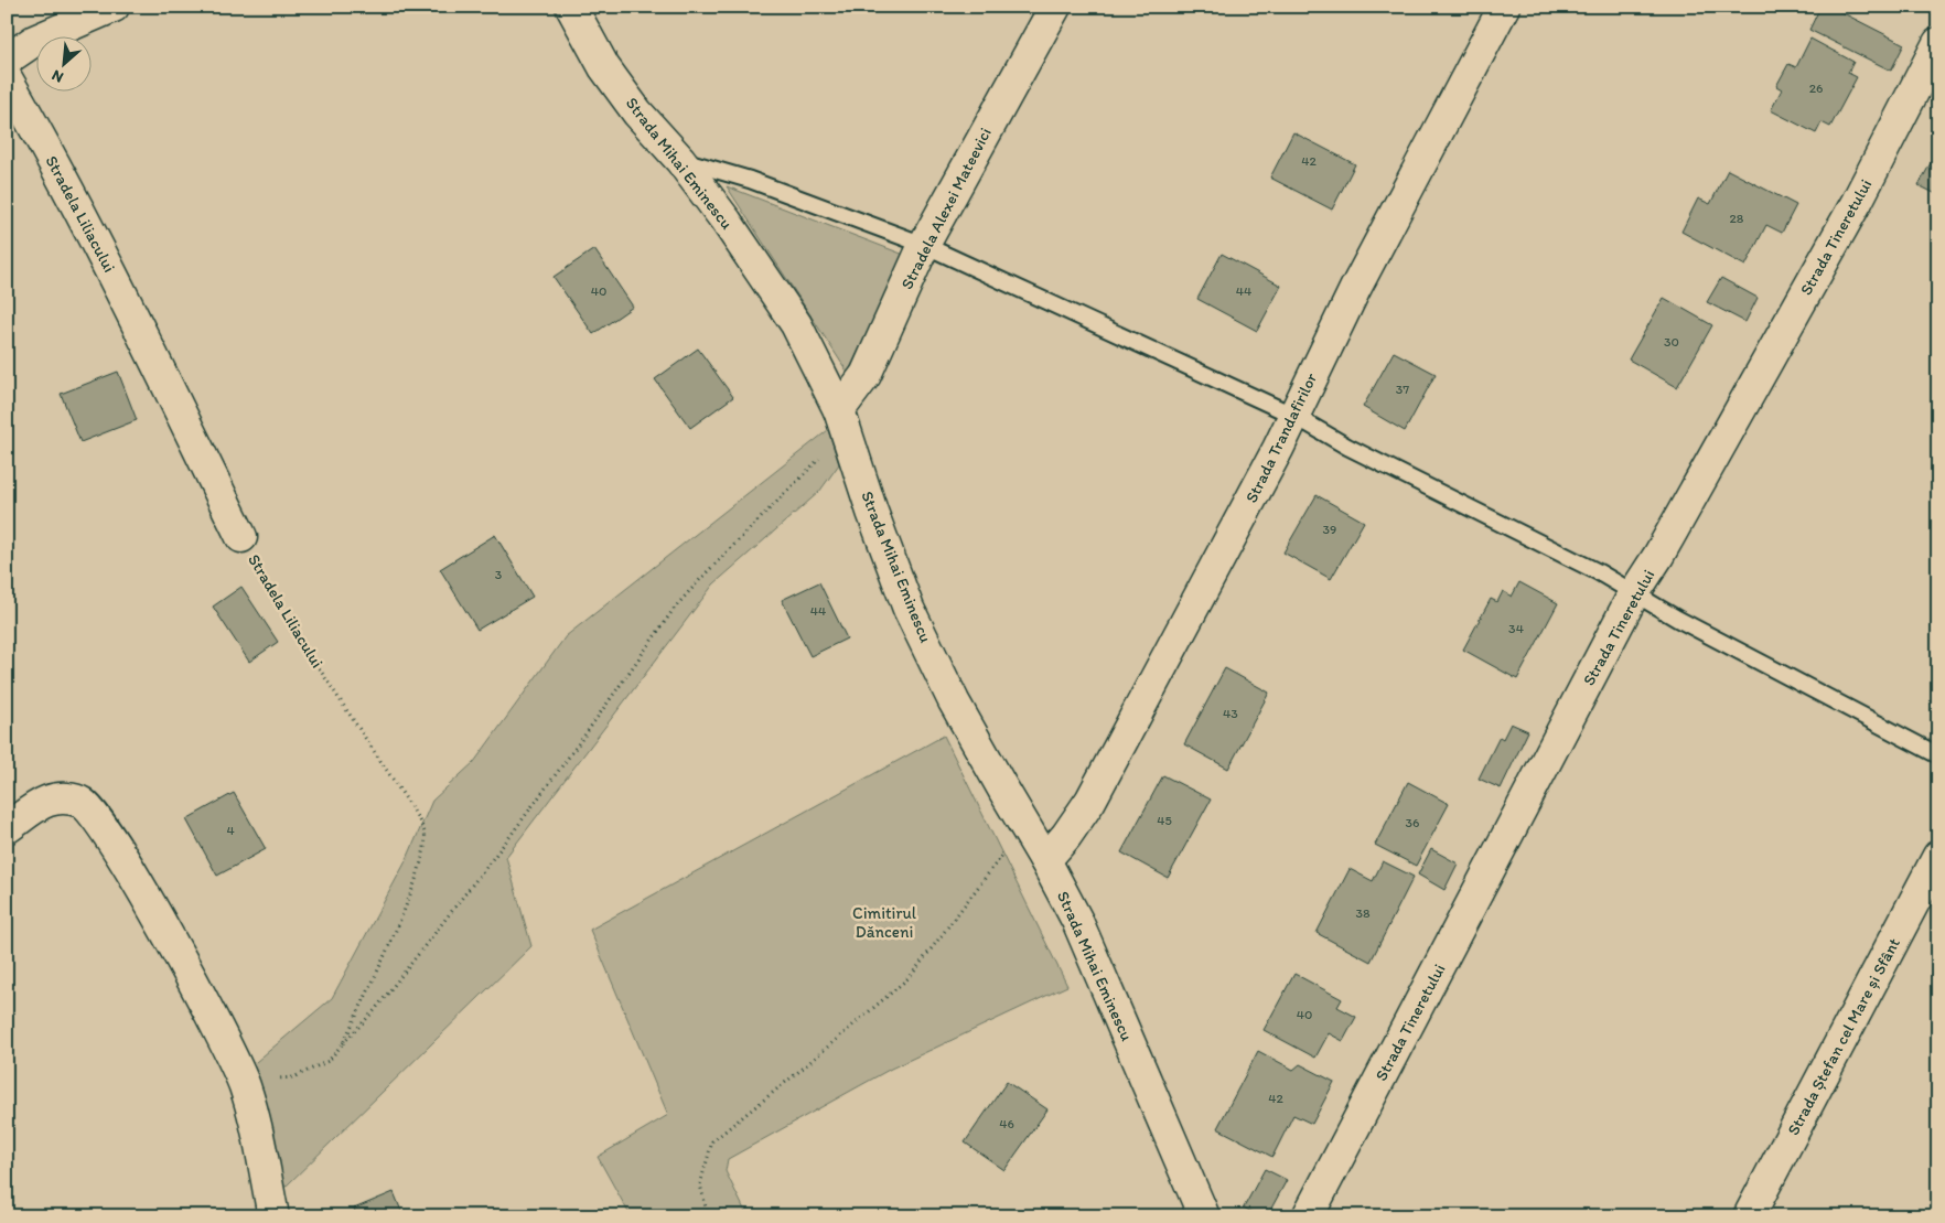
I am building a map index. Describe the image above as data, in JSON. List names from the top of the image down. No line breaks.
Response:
{"streets":{"street":["Strada Mihai Eminescu","Stradela Alexei Mateevici","Stradela Liliacului","Strada Tineretului","Strada Trandafirilor","Strada Ștefan cel Mare și Sfânt"]},"crossings":[["Strada Mihai Eminescu","Stradela Alexei Mateevici"],["Strada Mihai Eminescu","Strada Trandafirilor"]],"parks":["Cimitirul Dănceni"],"house_numbers":["26","42","28","40","44","30","37","39","3","44","34","43","45","36","4","38","40","42","46"],"north":"bottom left"}
